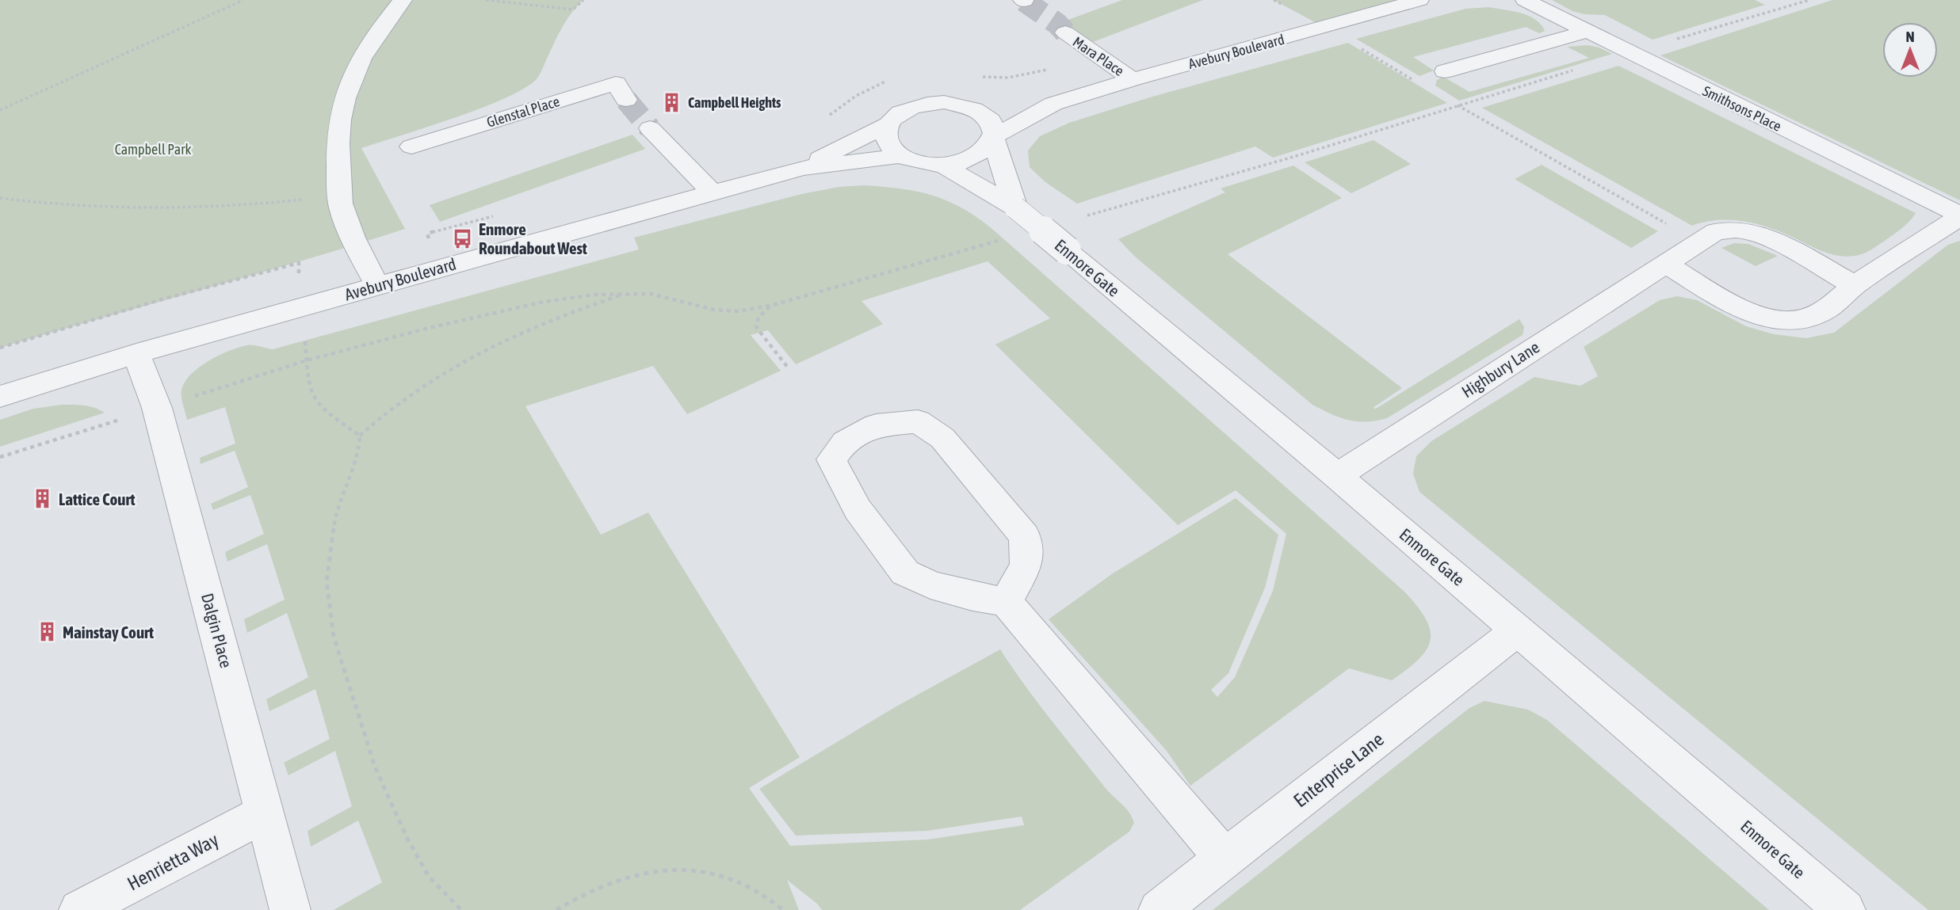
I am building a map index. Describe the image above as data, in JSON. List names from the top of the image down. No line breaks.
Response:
{"streets":{"street":["Avebury Boulevard","Mara Place","Smithsons Place","Glenstal Place","Enmore Gate","Highbury Lane","Dalgin Place","Enterprise Lane","Henrietta Way"]},"crossings":[["Avebury Boulevard","Mara Place"],["Avebury Boulevard","Enmore Gate"],["Avebury Boulevard","Dalgin Place"],["Enmore Gate","Highbury Lane"],["Enmore Gate","Enterprise Lane"],["Dalgin Place","Henrietta Way"]],"parks":["Campbell Park"],"places":{"building":["Campbell Heights","Lattice Court","Mainstay Court"],"bus stop":["Enmore Roundabout West"]},"north":"top"}
